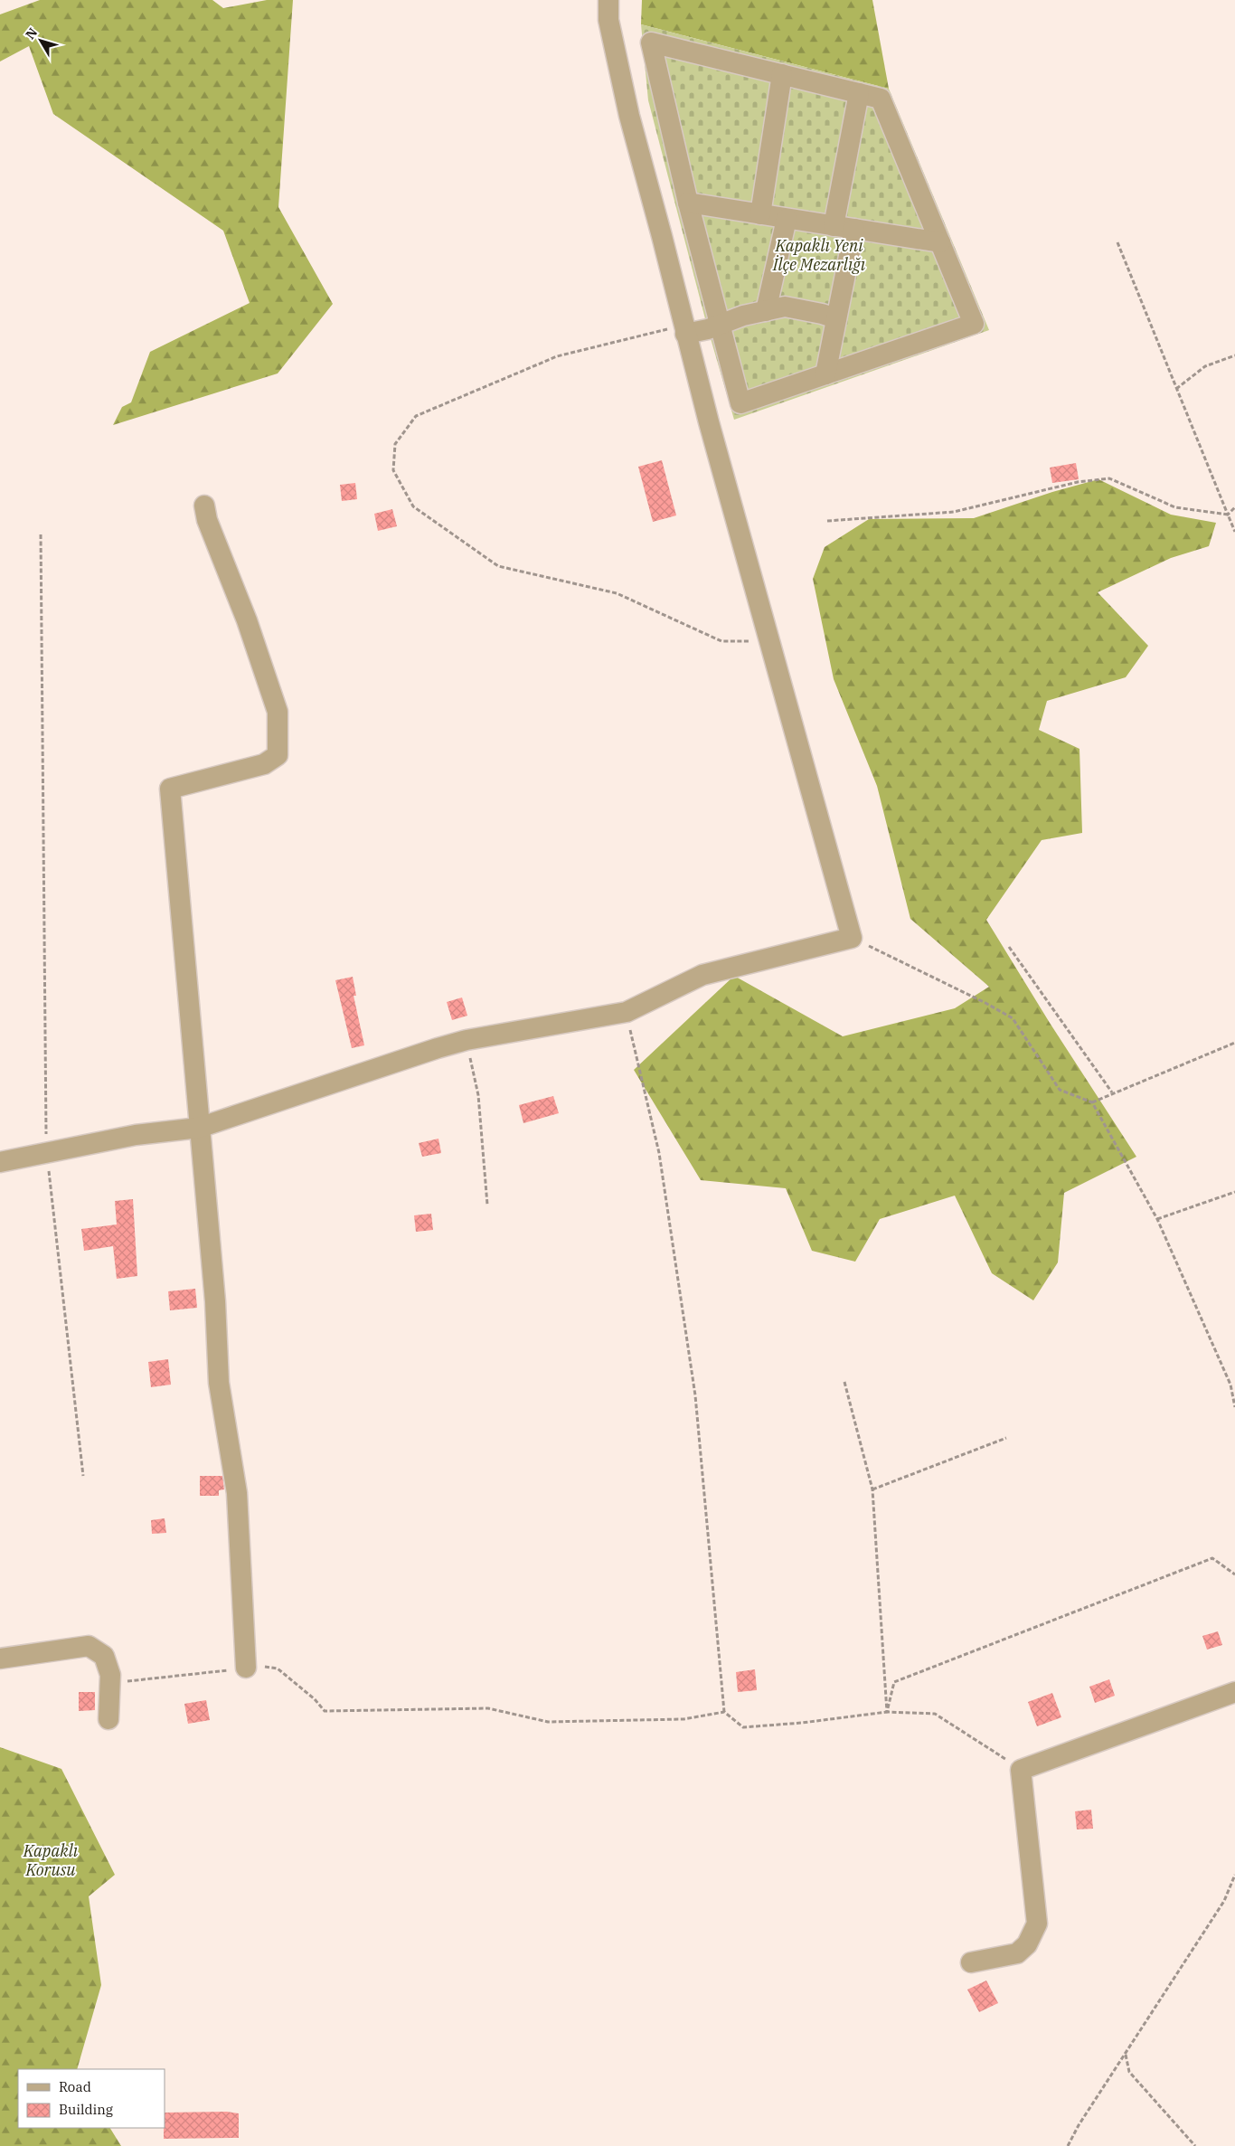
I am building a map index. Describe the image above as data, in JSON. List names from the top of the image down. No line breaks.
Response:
{"parks":["Kapaklı Yeni İlçe Mezarlığı","Kapaklı Korusu"],"legend":["Road","Building"],"north":"top left"}
